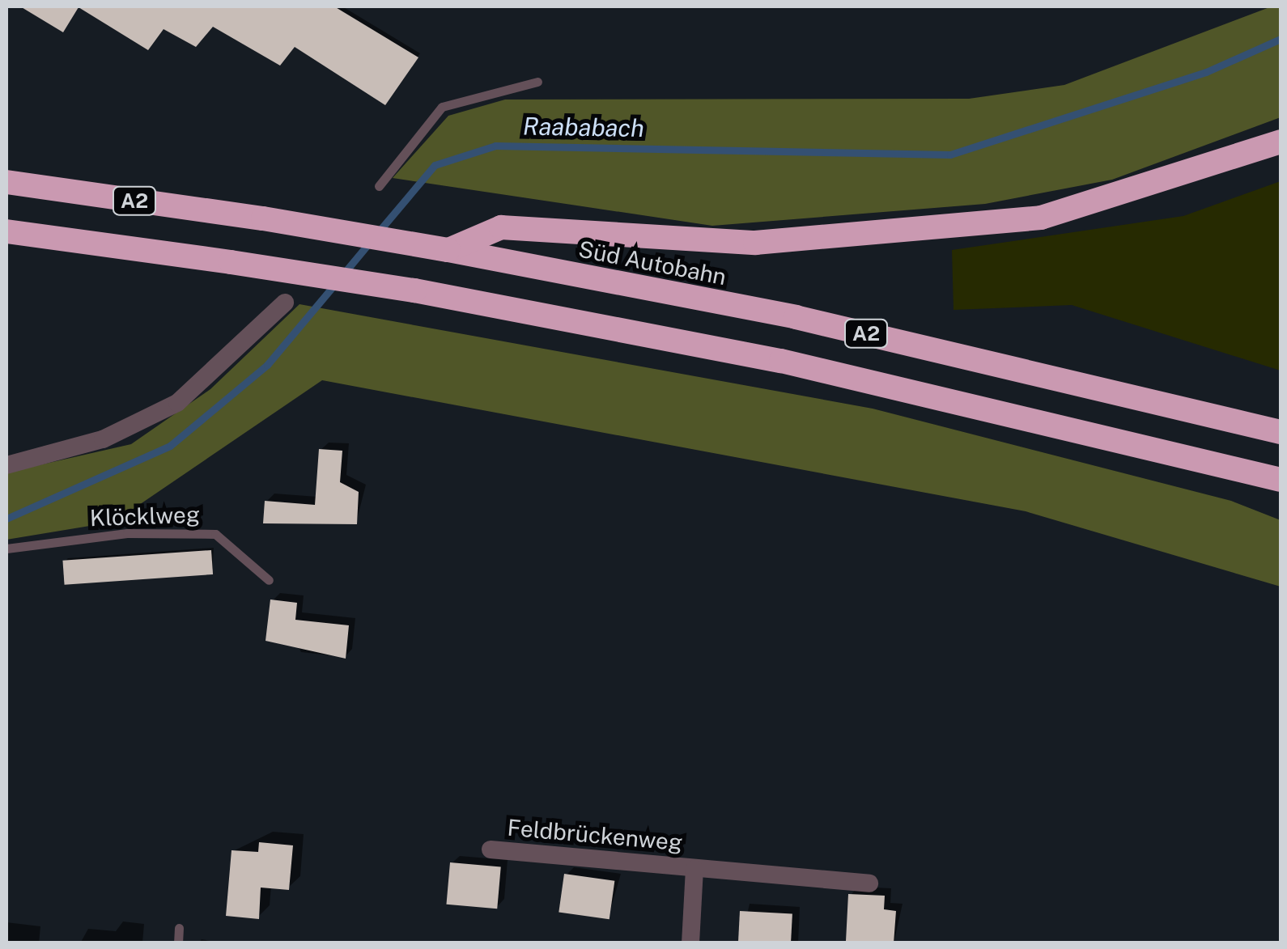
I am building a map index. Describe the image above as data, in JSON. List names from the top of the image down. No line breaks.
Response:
{"streets":{"highway":["A2","Süd Autobahn"],"street":["Feldbrückenweg"],"lane":["Klöcklweg"]},"water":["Raababach"]}
